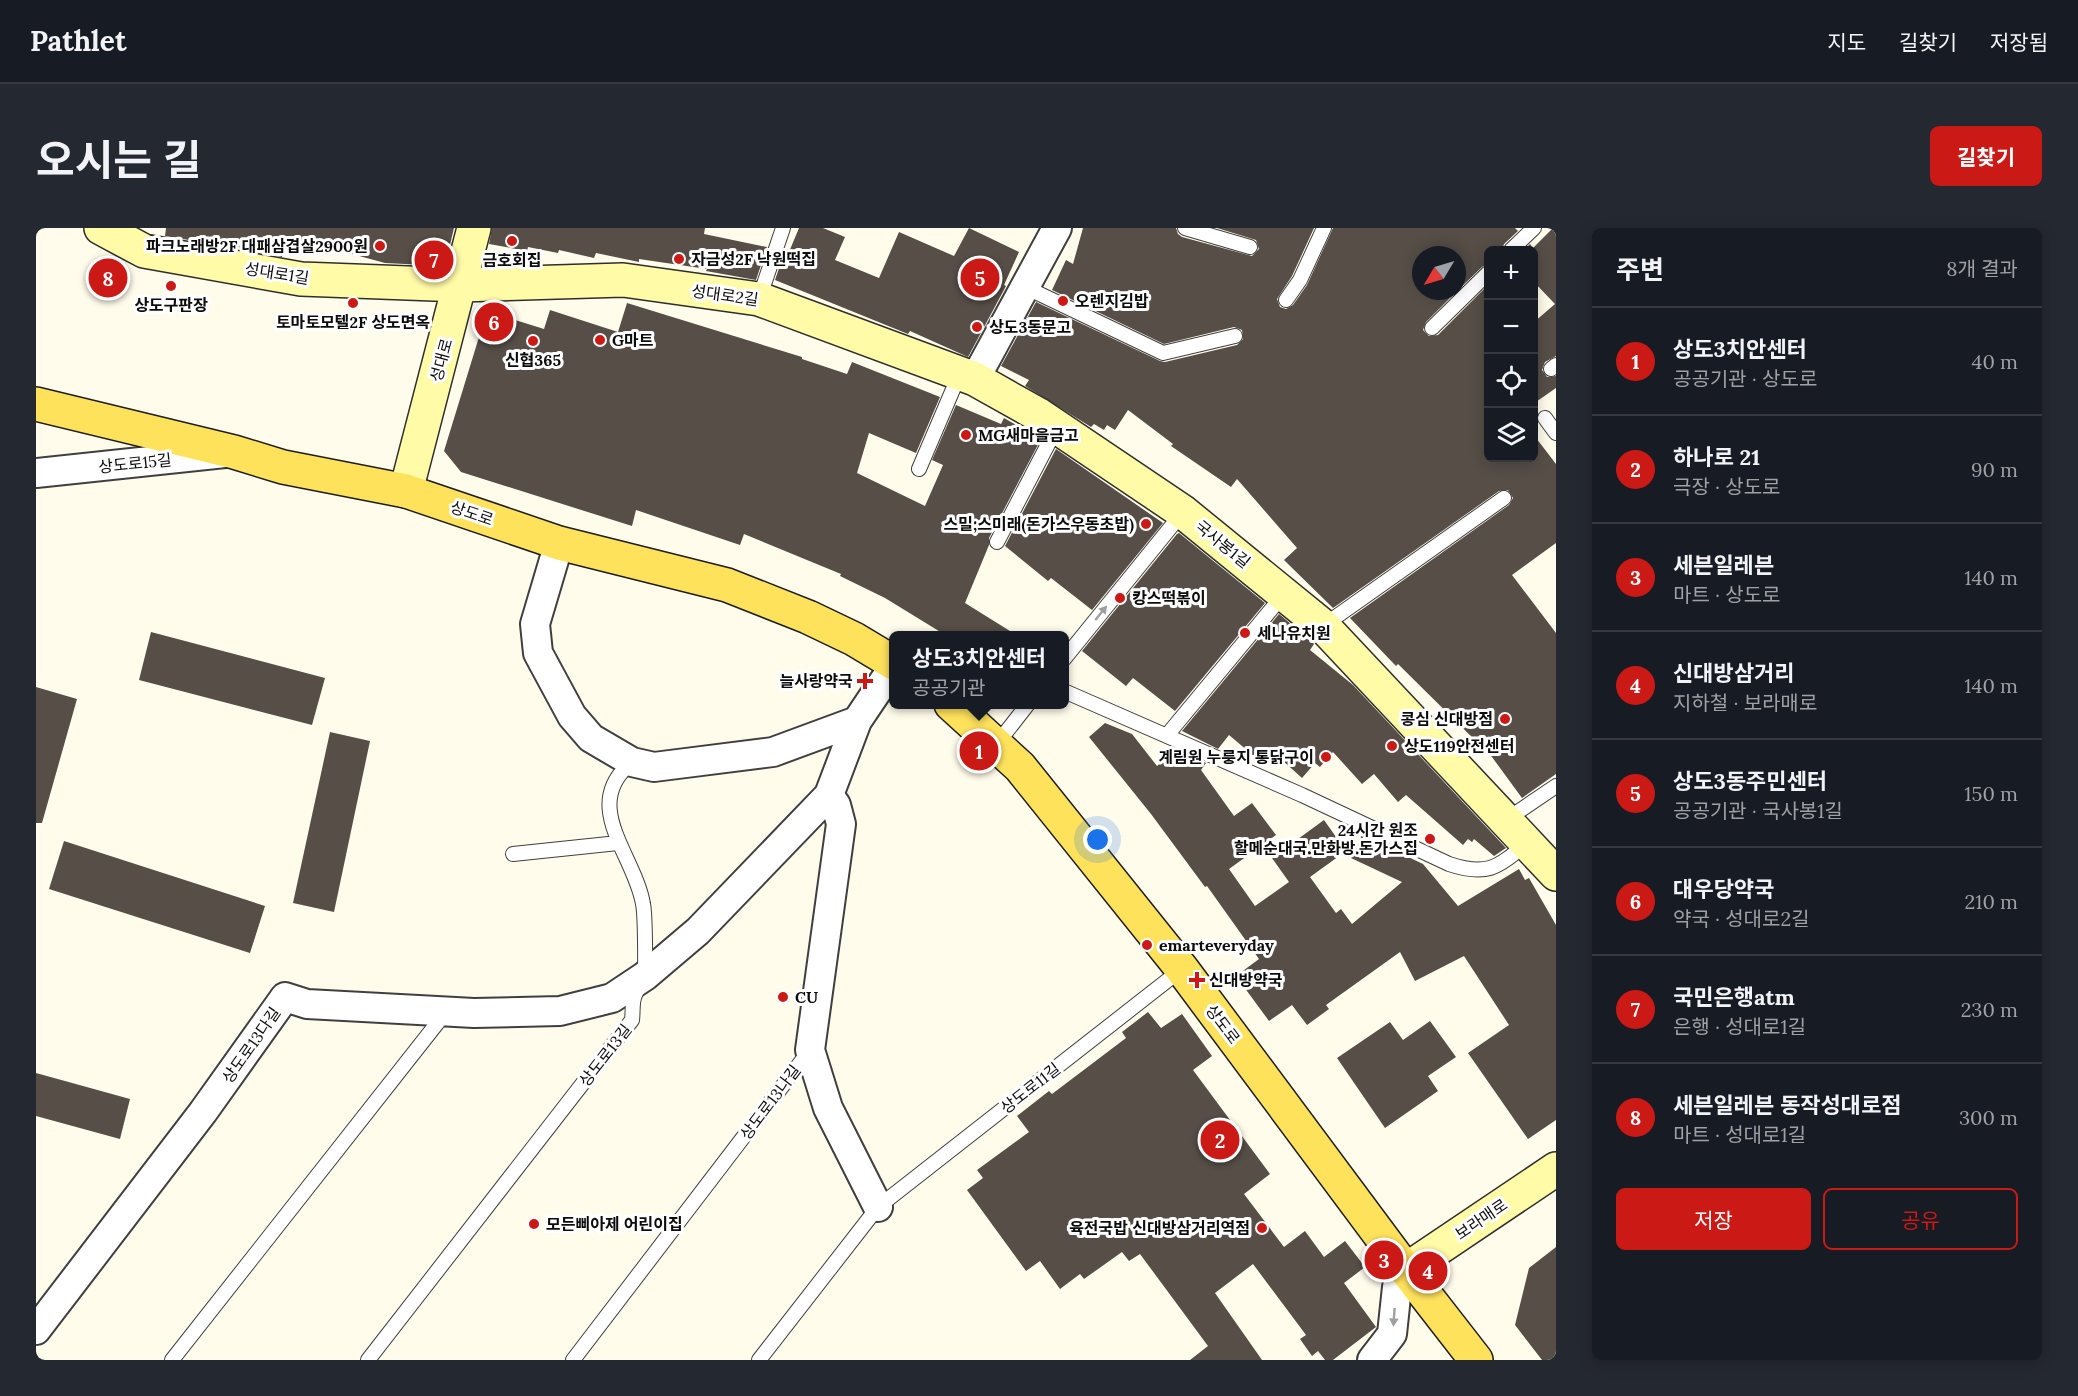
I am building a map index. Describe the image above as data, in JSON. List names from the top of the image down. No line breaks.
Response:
{"streets":{"main road":["상도로"],"street":["성대로1길","성대로2길","성대로","상도로15길","국사봉1길","상도로13다길","상도로13길","상도로13나길","보라매로"],"lane":["상도로11길"]},"crossings":[["성대로1길","성대로2길"],["성대로1길","성대로"],["성대로2길","성대로"],["성대로2길","국사봉1길"],["성대로","상도로"],["상도로15길","상도로"],["상도로","상도로11길"],["상도로","보라매로"],["상도로13다길","상도로13길"],["상도로13길","상도로13나길"]],"places":{"other":["금호회집","파크노래방2F 대패삼겹살2900원","자금성2F 낙원떡집","상도구판장","오렌지김밥","토마토모텔2F 상도면옥","상도3동문고","G마트","신협365","MG새마을금고","스밀;스미래(돈가스우동초밥)","캉스떡볶이","세나유치원","콩심 신대방점","상도119안전센터","계림원 누룽지 통닭구이","24시간 원조 할메순대국.만화방.돈가스집","emarteveryday","CU","모든삐아제 어린이집","육전국밥 신대방삼거리역점"],"health":["늘사랑약국","신대방약국"]},"north":"bottom left","page":{"header":"Pathlet","nav":["지도","길찾기","저장됨"],"title":"오시는 길","buttons":["길찾기",["저장","공유"]],"heading":["주변","8개 결과"],"pins":["7","5","8","6","1","2","3","4"],"map_buttons":["+","−"],"list":[{"mark":"1","name":"상도3치안센터","note":"공공기관 · 상도로","value":"40 m"},{"mark":"2","name":"하나로 21","note":"극장 · 상도로","value":"90 m"},{"mark":"3","name":"세븐일레븐","note":"마트 · 상도로","value":"140 m"},{"mark":"4","name":"신대방삼거리","note":"지하철 · 보라매로","value":"140 m"},{"mark":"5","name":"상도3동주민센터","note":"공공기관 · 국사봉1길","value":"150 m"},{"mark":"6","name":"대우당약국","note":"약국 · 성대로2길","value":"210 m"},{"mark":"7","name":"국민은행atm","note":"은행 · 성대로1길","value":"230 m"},{"mark":"8","name":"세븐일레븐 동작성대로점","note":"마트 · 성대로1길","value":"300 m"}],"popup":["상도3치안센터","공공기관"]}}
